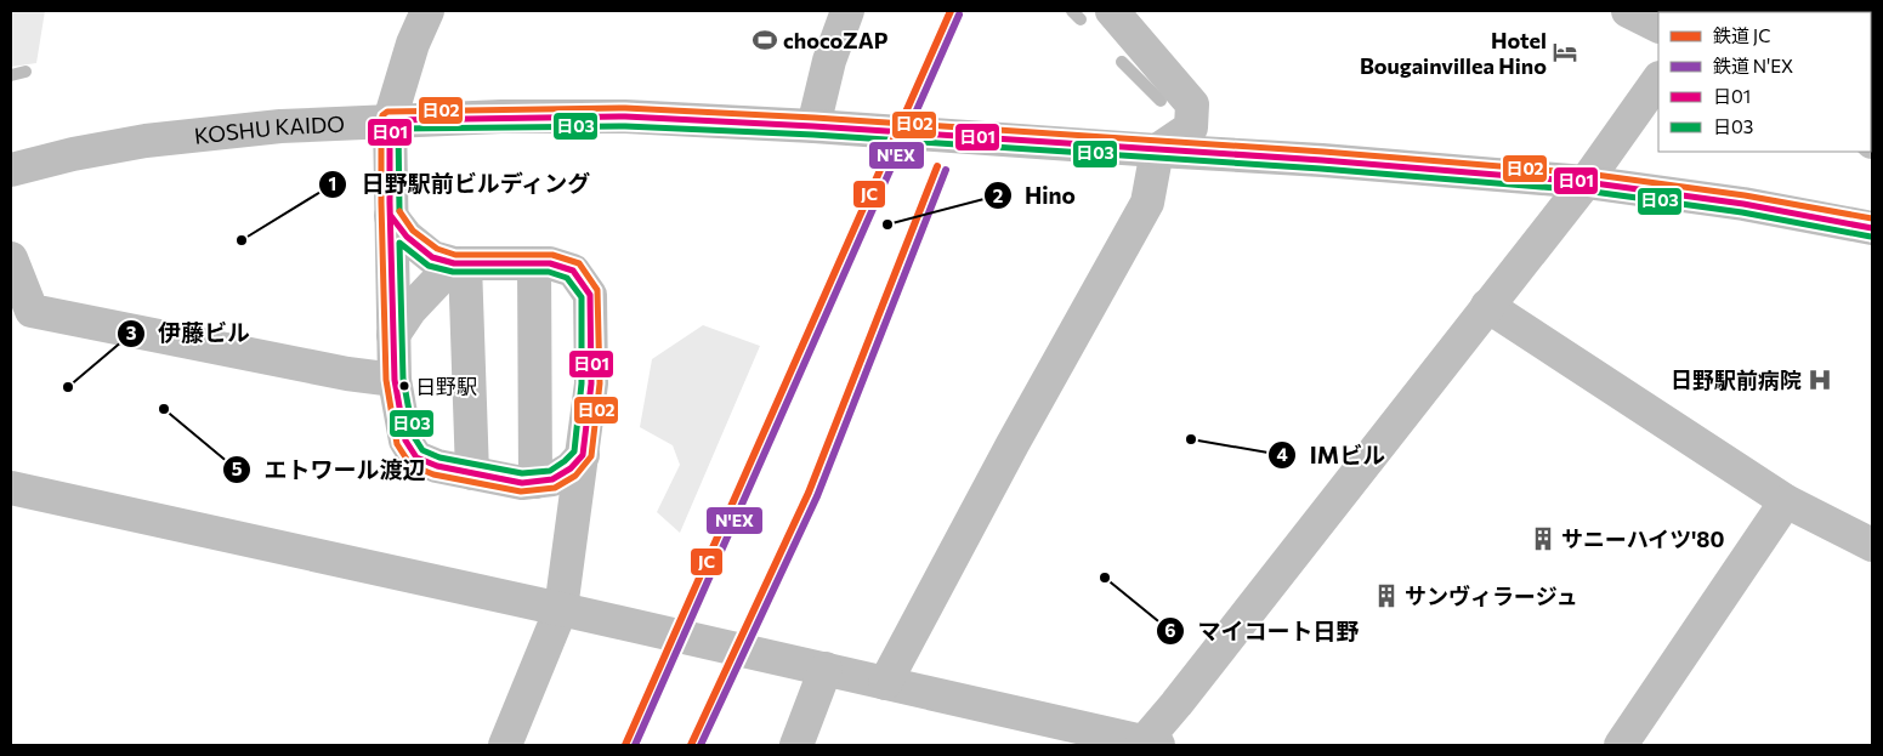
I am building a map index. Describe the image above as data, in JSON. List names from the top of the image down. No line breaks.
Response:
{"streets":{"main road":["KOSHU KAIDO"]},"places":{"sports":["chocoZAP"],"hotel":["Hotel Bougainvillea Hino"],"other":["Hino","日野駅前ビルディング","日野駅","伊藤ビル","エトワール渡辺","IMビル","マイコート日野"],"hospital":["日野駅前病院"],"building":["サニーハイツ'80","サンヴィラージュ"]},"lines":["rail line JC","rail line N'EX","transit line 日02","transit line 日01","transit line 日03"],"legend":["鉄道 JC","鉄道 N'EX","日01","日03"]}
